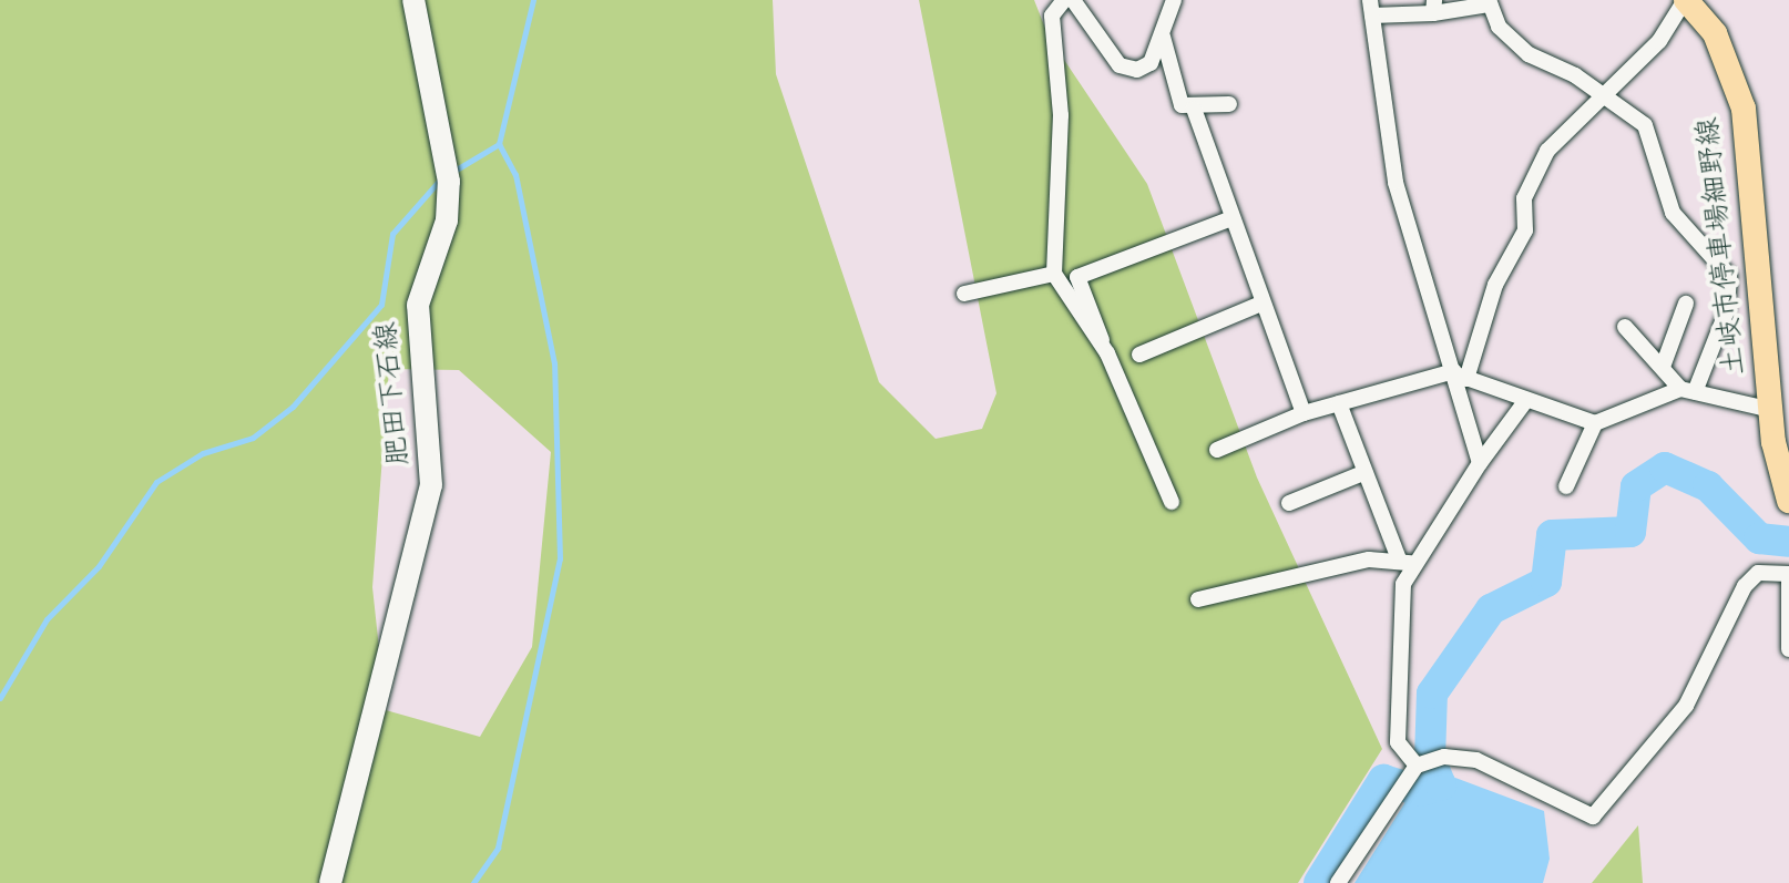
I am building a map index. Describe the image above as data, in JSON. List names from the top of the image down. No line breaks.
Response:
{"streets":{"main road":["土岐市停車場細野線","肥田下石線"]}}
